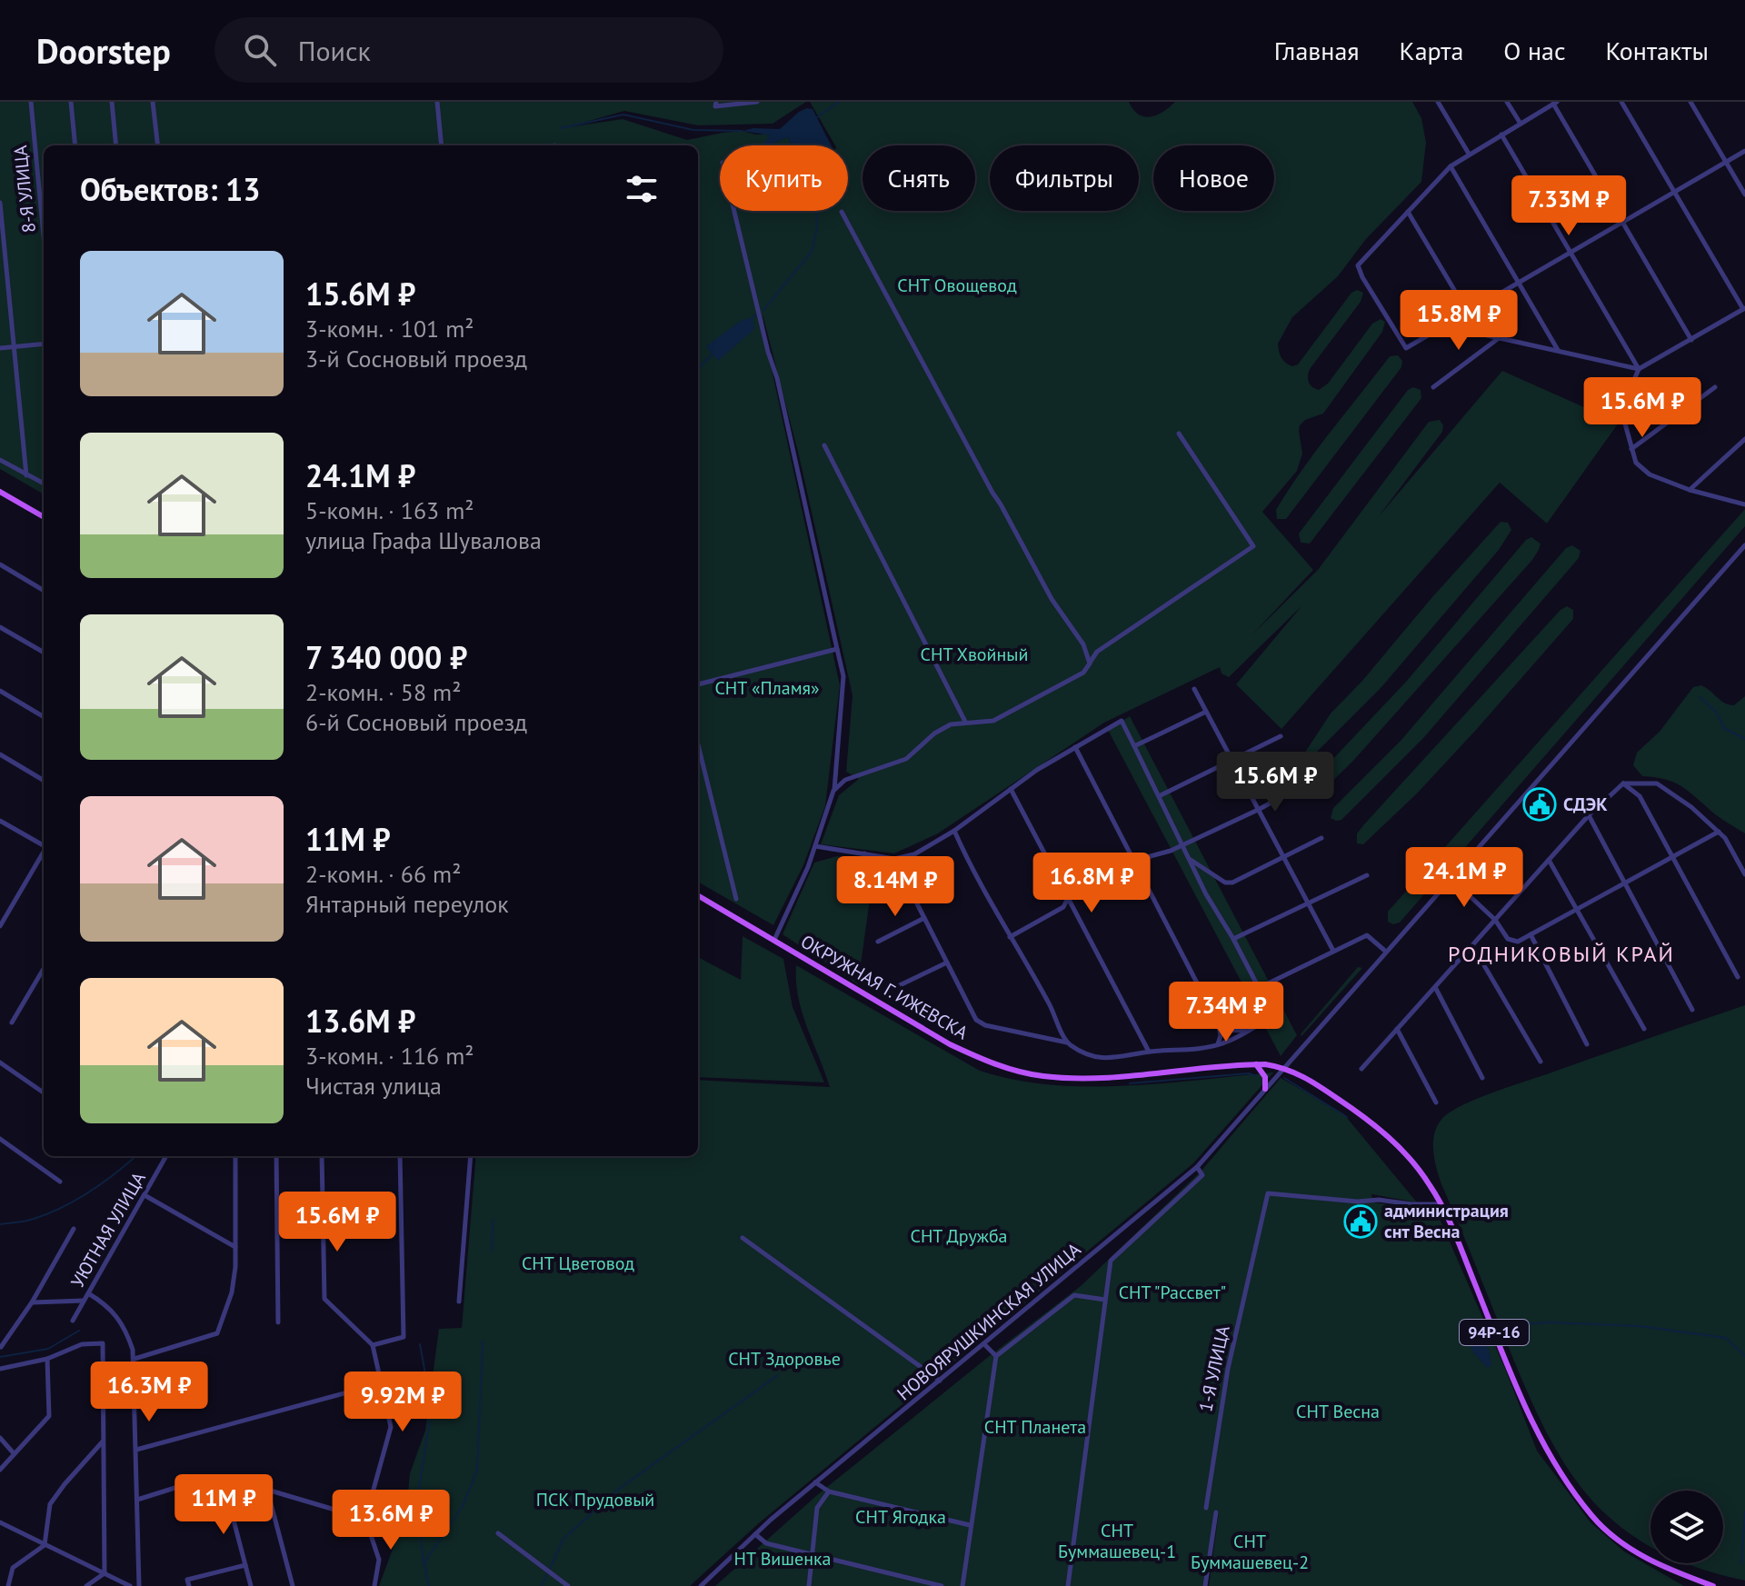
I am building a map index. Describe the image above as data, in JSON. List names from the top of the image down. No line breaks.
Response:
{"streets":{"main road":["ОКРУЖНАЯ Г. ИЖЕВСКА","94Р-16"],"street":["8-Я УЛИЦА","УЮТНАЯ УЛИЦА","НОВОЯРУШКИНСКАЯ УЛИЦА","1-Я УЛИЦА"]},"crossings":[["ОКРУЖНАЯ Г. ИЖЕВСКА","НОВОЯРУШКИНСКАЯ УЛИЦА"],["ОКРУЖНАЯ Г. ИЖЕВСКА","1-Я УЛИЦА"]],"districts":["РОДНИКОВЫЙ КРАЙ"],"parks":["СНТ Овощевод","СНТ Хвойный","СНТ «Пламя»","СНТ Дружба","СНТ Цветовод","СНТ \"Рассвет\"","СНТ Здоровье","СНТ Весна","СНТ Планета","ПСК Прудовый","СНТ Ягодка","СНТ Буммашевец-1","СНТ Буммашевец-2","НТ Вишенка"],"places":{"public building":["СДЭК","администрация снт Весна"]},"page":{"header":"Doorstep","search":"Поиск","nav":["Главная","Карта","О нас","Контакты"],"chip":["Купить","Снять","Фильтры","Новое"],"heading":"Объектов: 13","price":["7.33M ₽","15.8M ₽","15.6M ₽","15.6M ₽","24.1M ₽","16.8M ₽","8.14M ₽","7.34M ₽","15.6M ₽","16.3M ₽","9.92M ₽","11M ₽","13.6M ₽"],"list":[{"name":"15.6M ₽","note":"3-комн. · 101 m² · 3-й Сосновый проезд"},{"name":"24.1M ₽","note":"5-комн. · 163 m² · улица Графа Шувалова"},{"name":"7 340 000 ₽","note":"2-комн. · 58 m² · 6-й Сосновый проезд"},{"name":"11M ₽","note":"2-комн. · 66 m² · Янтарный переулок"},{"name":"13.6M ₽","note":"3-комн. · 116 m² · Чистая улица"}]}}
